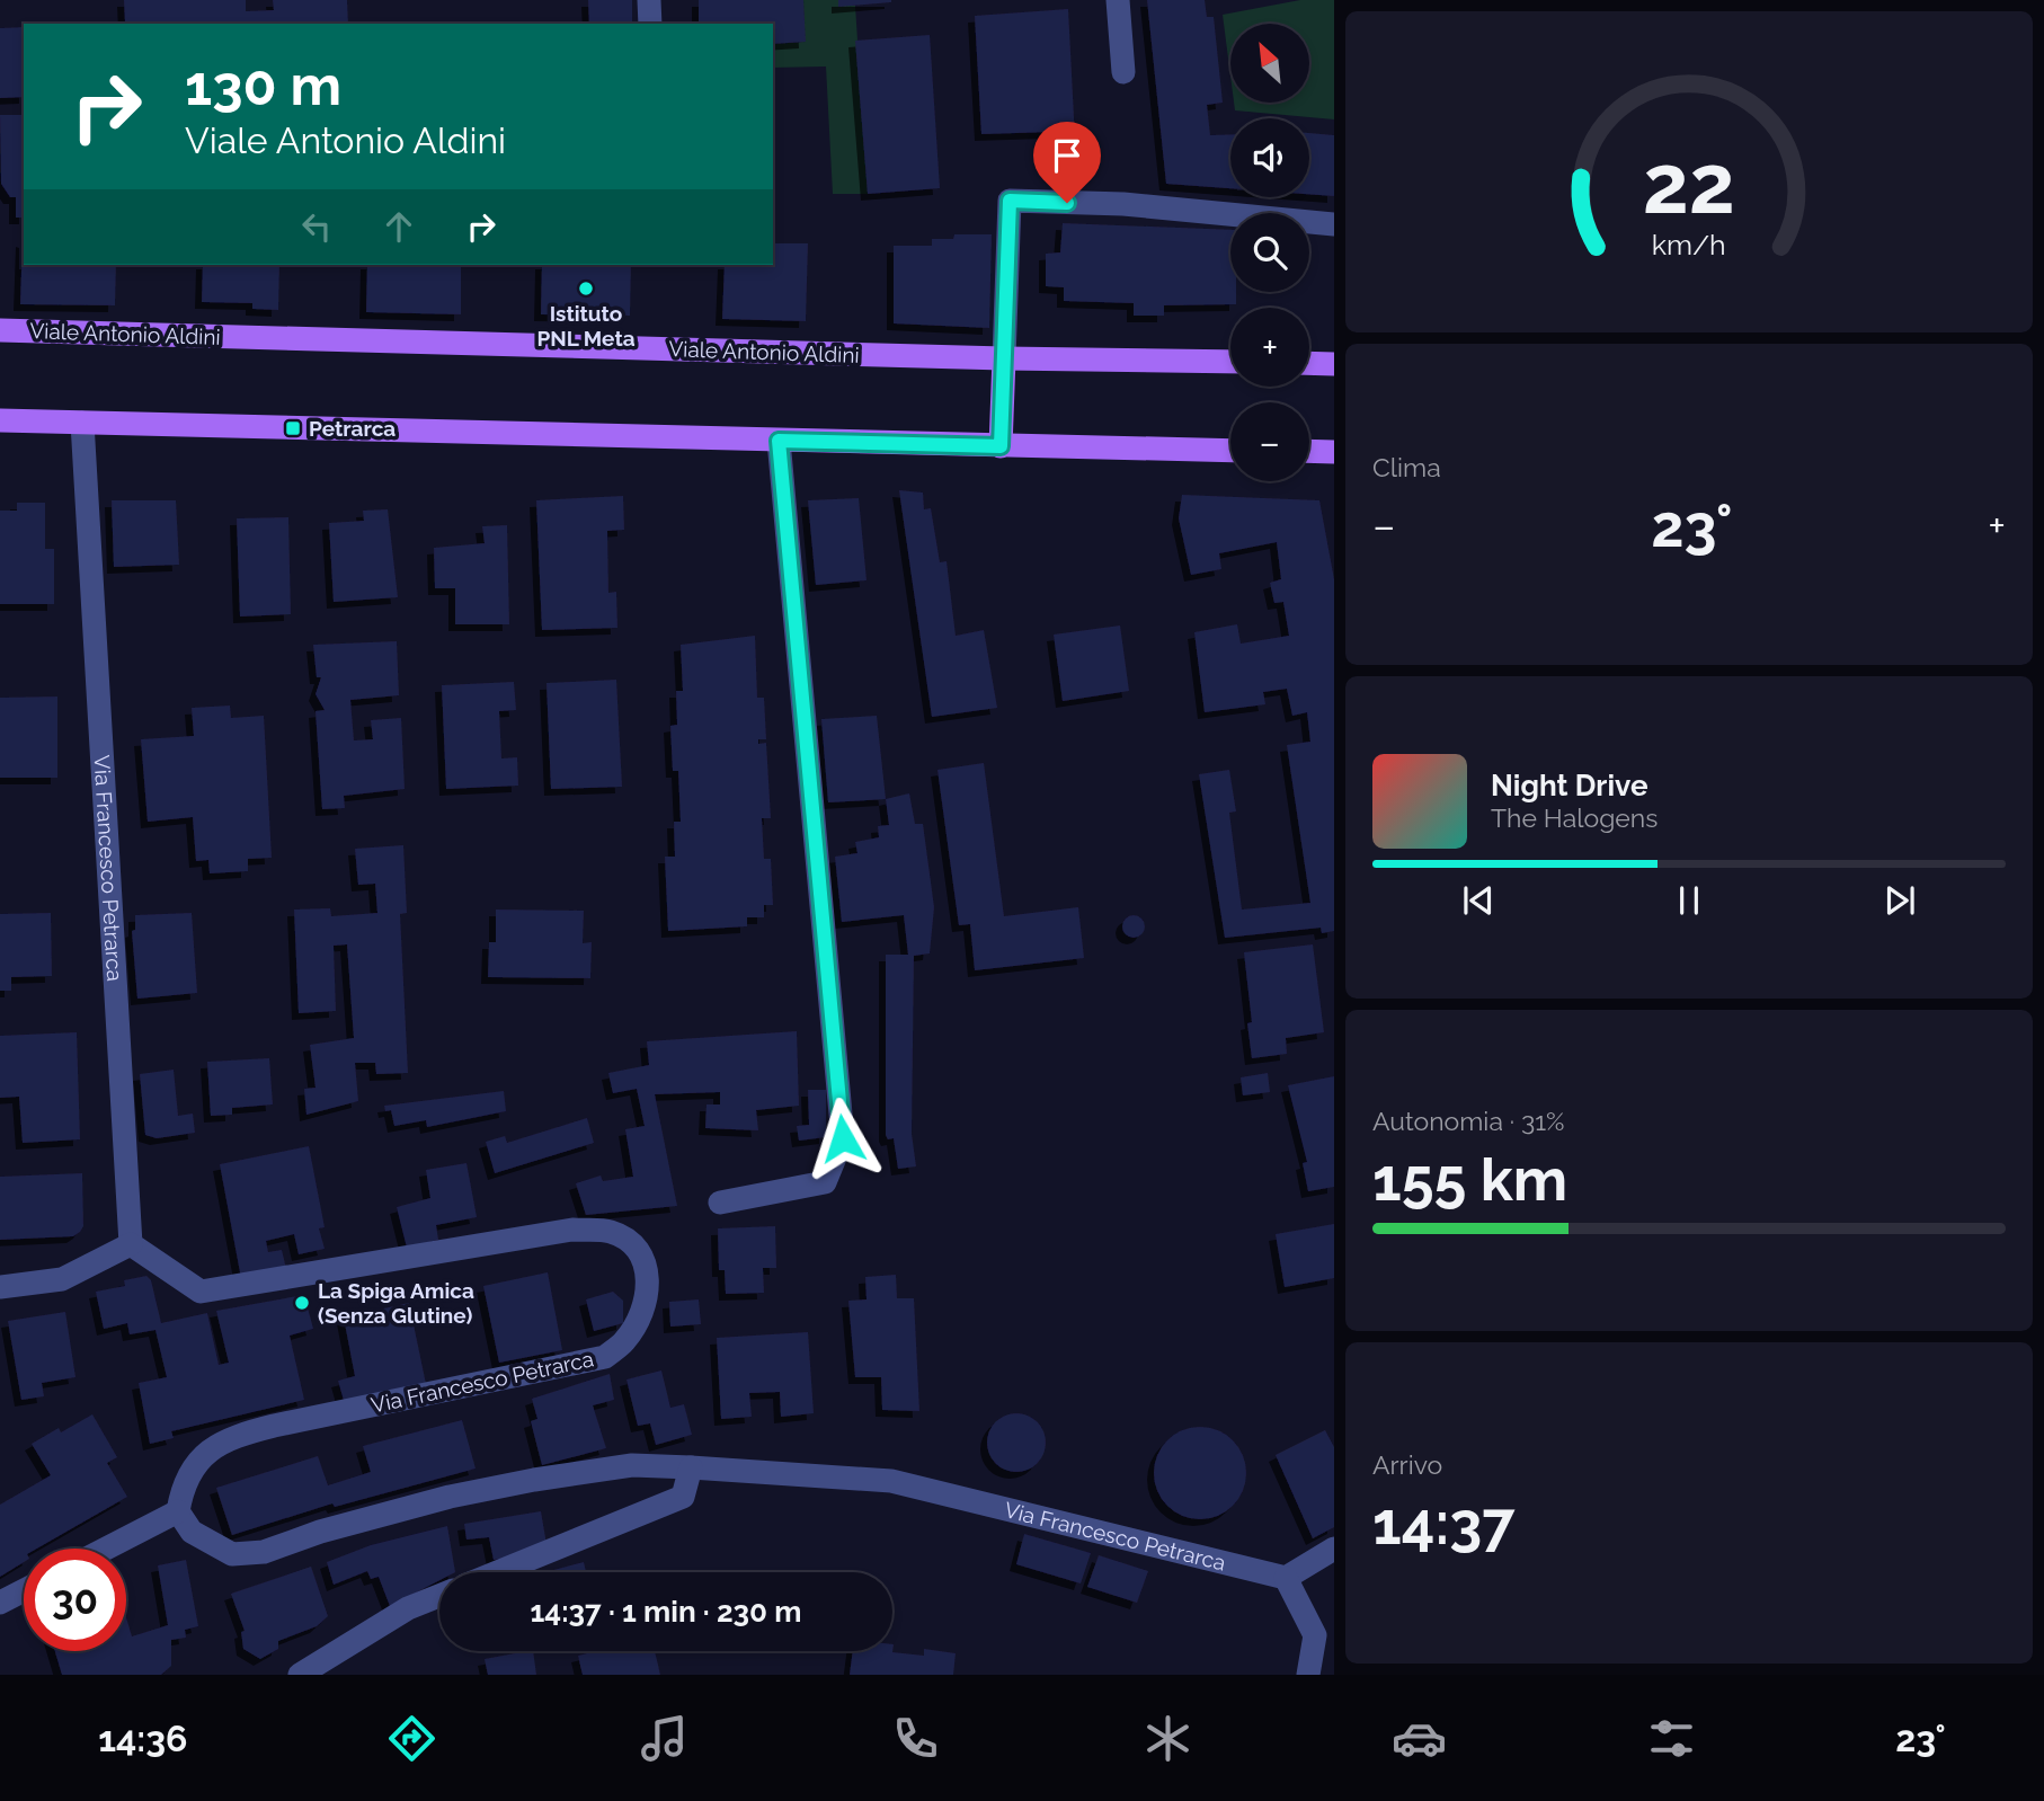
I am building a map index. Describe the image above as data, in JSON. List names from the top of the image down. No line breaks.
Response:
{"streets":{"main road":["Viale Antonio Aldini"],"street":["Via Francesco Petrarca"]},"places":{"other":["Istituto PNL Meta","La Spiga Amica (Senza Glutine)"],"transit":["Petrarca"]},"north":"top left","page":{"map_buttons":["+","−"],"turn":["130 m","Viale Antonio Aldini"],"tile":["Clima",["Autonomia · 31%","155 km"],["Arrivo","14:37"]],"heat":["−","23°","+"],"song":["Night Drive","The Halogens"],"limit":"30","trip":"14:37 · 1 min · 230 m","tabs":["14:36","23°"],"gauge":["22","km/h"]}}
